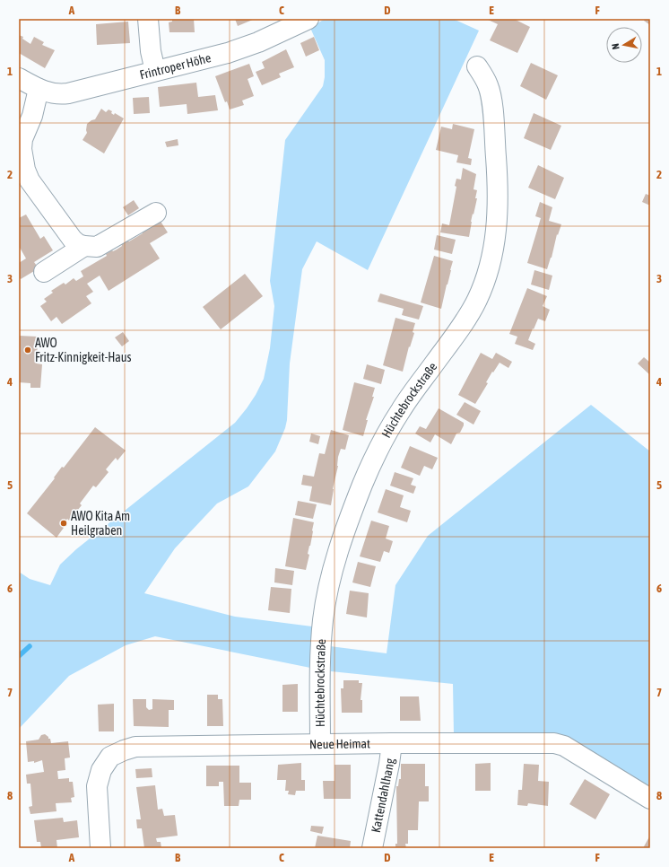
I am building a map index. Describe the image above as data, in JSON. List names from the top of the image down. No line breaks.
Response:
{"streets":{"street":["Frintroper Höhe","Hüchtebrockstraße","Neue Heimat","Kattendahlhang"]},"crossings":[["Hüchtebrockstraße","Neue Heimat"],["Neue Heimat","Kattendahlhang"]],"places":["AWO Fritz-Kinnigkeit-Haus","AWO Kita Am Heilgraben"],"north":"left","grid":{"columns":["A","B","C","D","E","F"],"rows":["1","2","3","4","5","6","7","8"]}}
